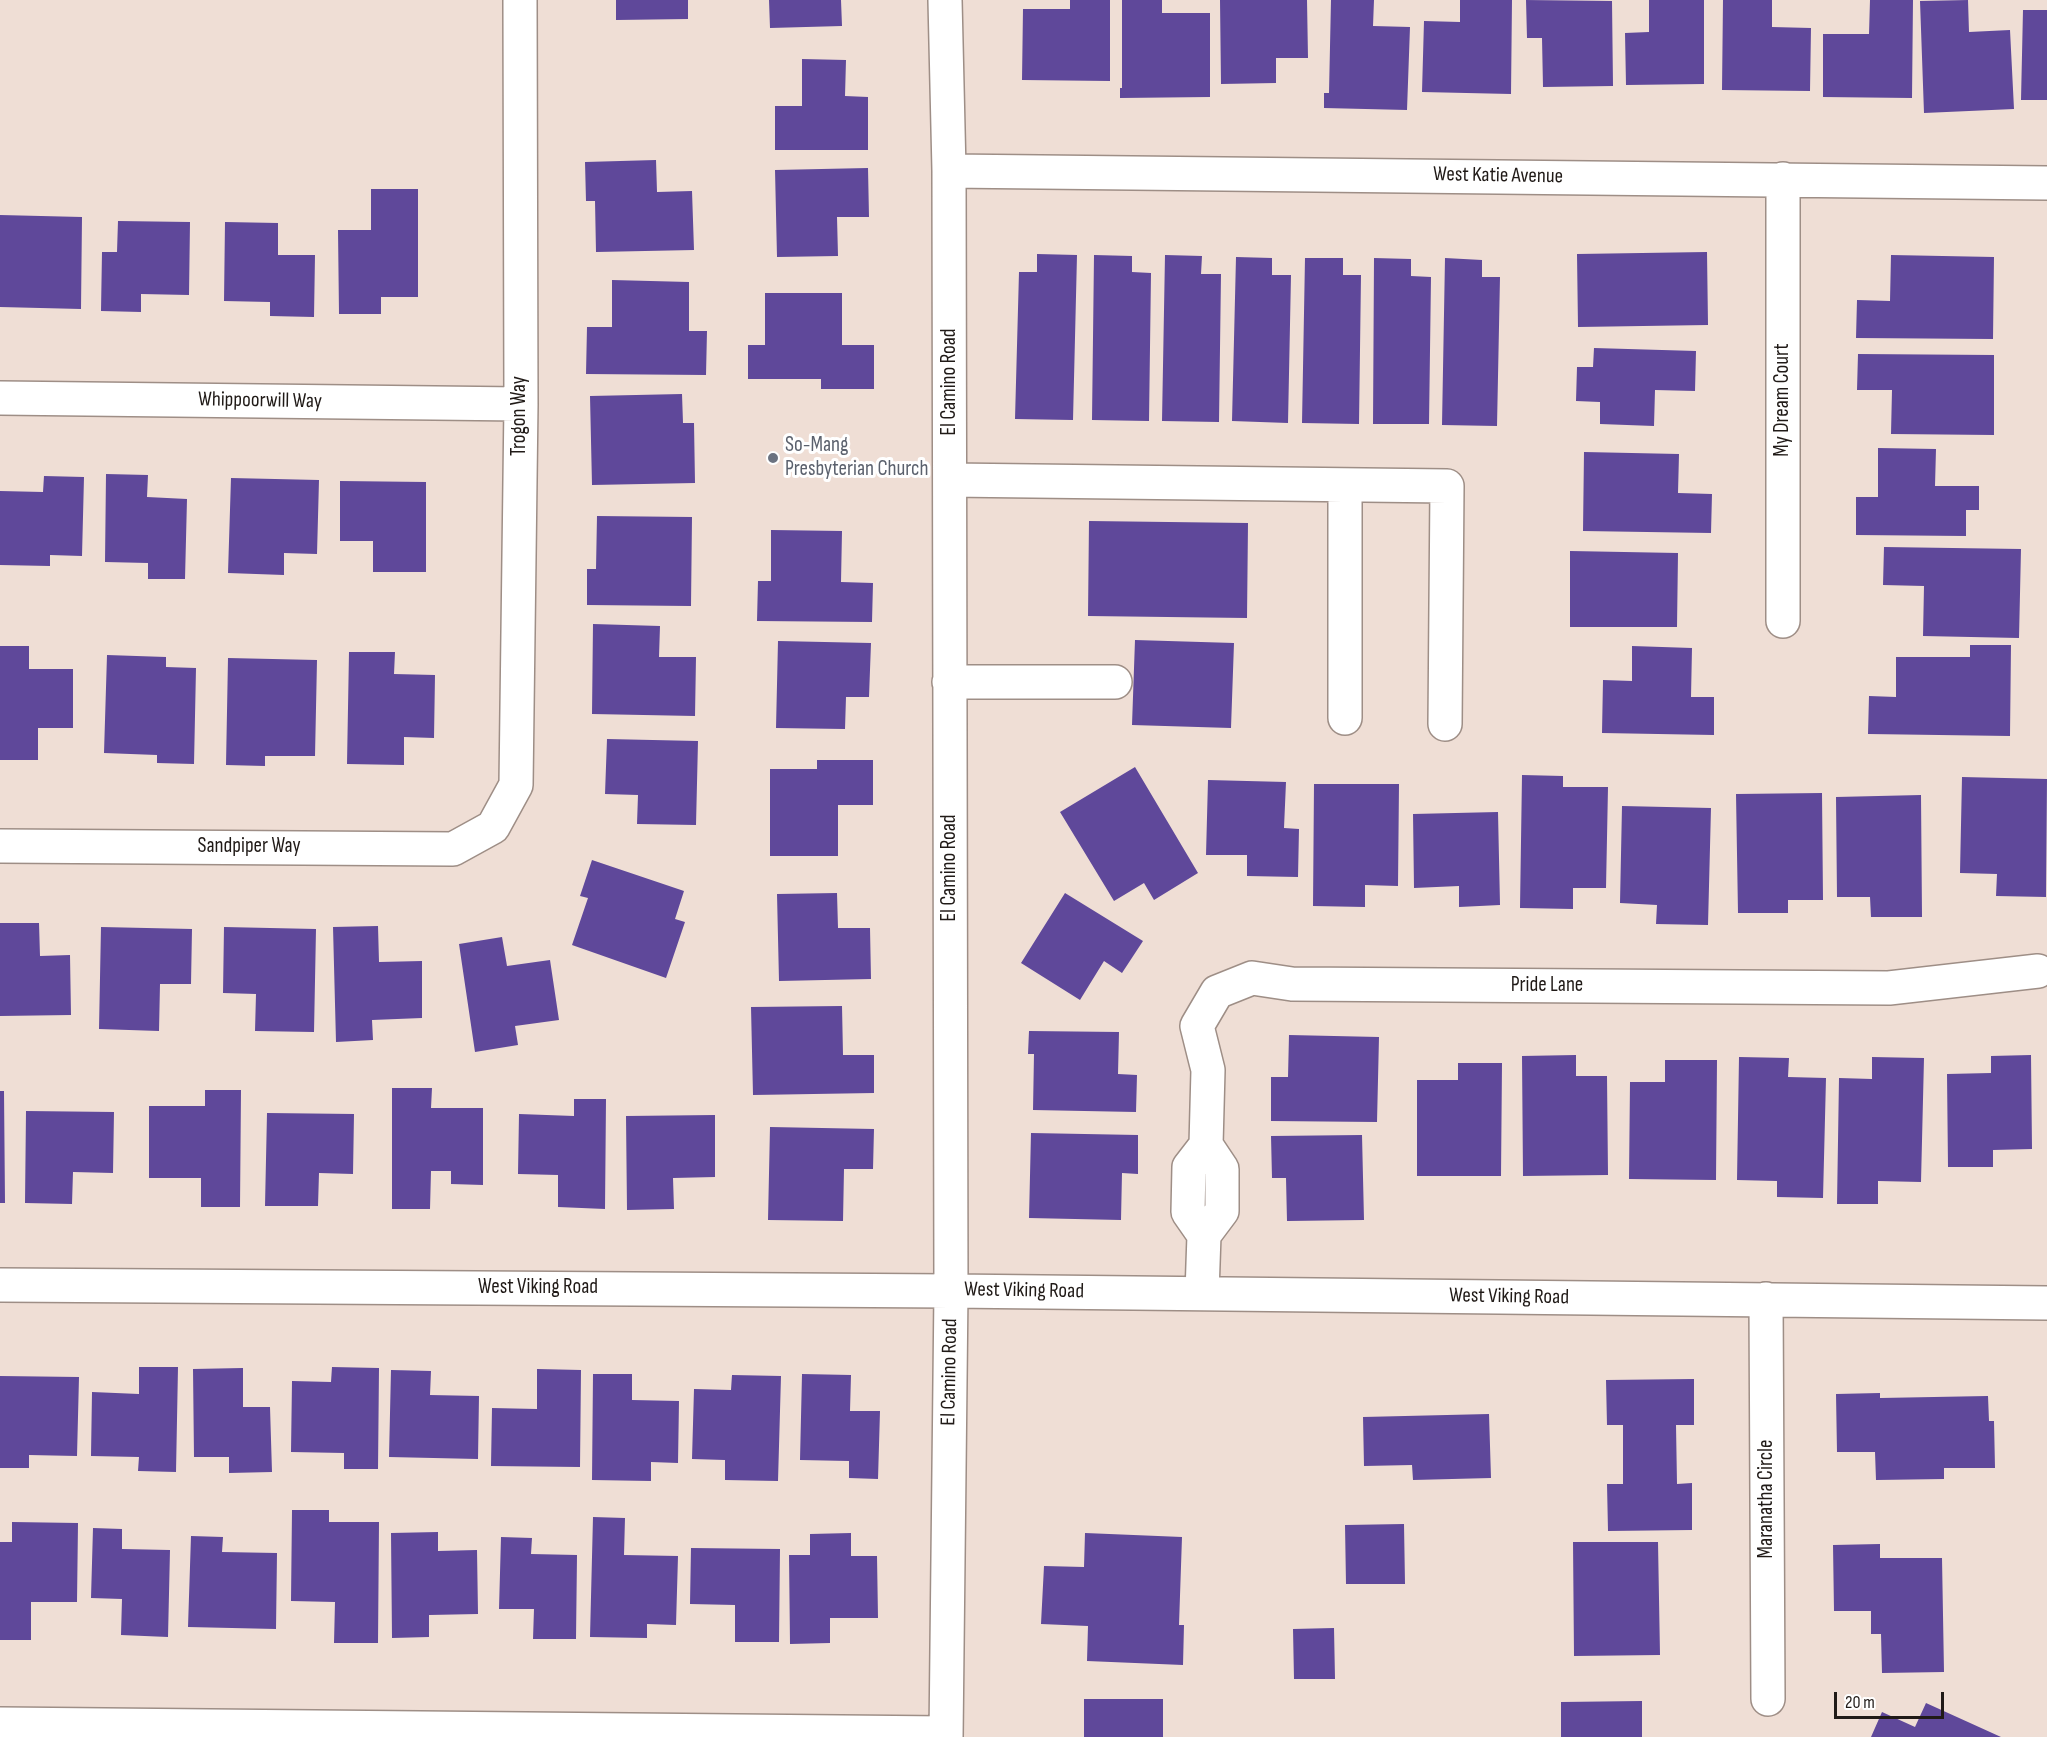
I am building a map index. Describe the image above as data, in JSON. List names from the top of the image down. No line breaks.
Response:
{"streets":{"street":["West Katie Avenue","El Camino Road","My Dream Court","Whippoorwill Way","Trogon Way","Sandpiper Way","Pride Lane","West Viking Road","Maranatha Circle"]},"crossings":[["West Katie Avenue","El Camino Road"],["West Katie Avenue","My Dream Court"],["El Camino Road","West Viking Road"],["Whippoorwill Way","Trogon Way"],["Trogon Way","Sandpiper Way"],["Pride Lane","West Viking Road"],["West Viking Road","Maranatha Circle"]],"places":["So-Mang Presbyterian Church"],"scale_bar":"20 m"}
